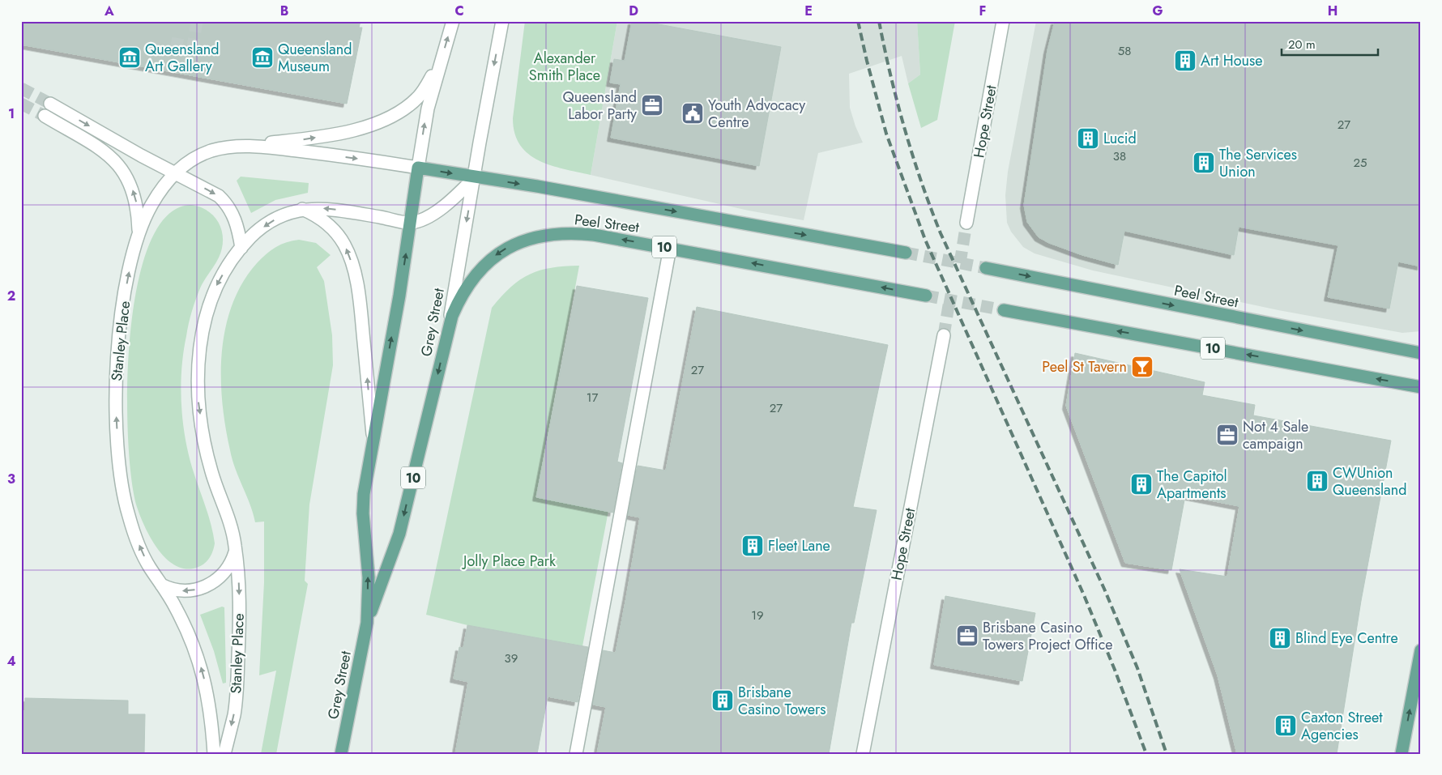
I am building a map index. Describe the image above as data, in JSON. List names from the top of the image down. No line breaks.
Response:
{"streets":{"main road":["Peel Street","10","Grey Street"],"street":["Hope Street","Stanley Place"]},"crossings":[["Peel Street","Grey Street"],["Peel Street","Stanley Place"],["Grey Street","Stanley Place"]],"parks":["Alexander Smith Place","Jolly Place Park"],"places":{"museum":["Queensland Art Gallery","Queensland Museum"],"building":["Art House","Lucid","The Services Union","CWUnion Queensland","The Capitol Apartments","Fleet Lane","Blind Eye Centre","Brisbane Casino Towers","Caxton Street Agencies"],"office":["Queensland Labor Party","Not 4 Sale campaign","Brisbane Casino Towers Project Office"],"public building":["Youth Advocacy Centre"],"bar":["Peel St Tavern"]},"house_numbers":["58","27","38","25","27","17","27","19","39"],"scale_bar":"20 m","grid":{"columns":["A","B","C","D","E","F","G","H"],"rows":["1","2","3","4"]}}
